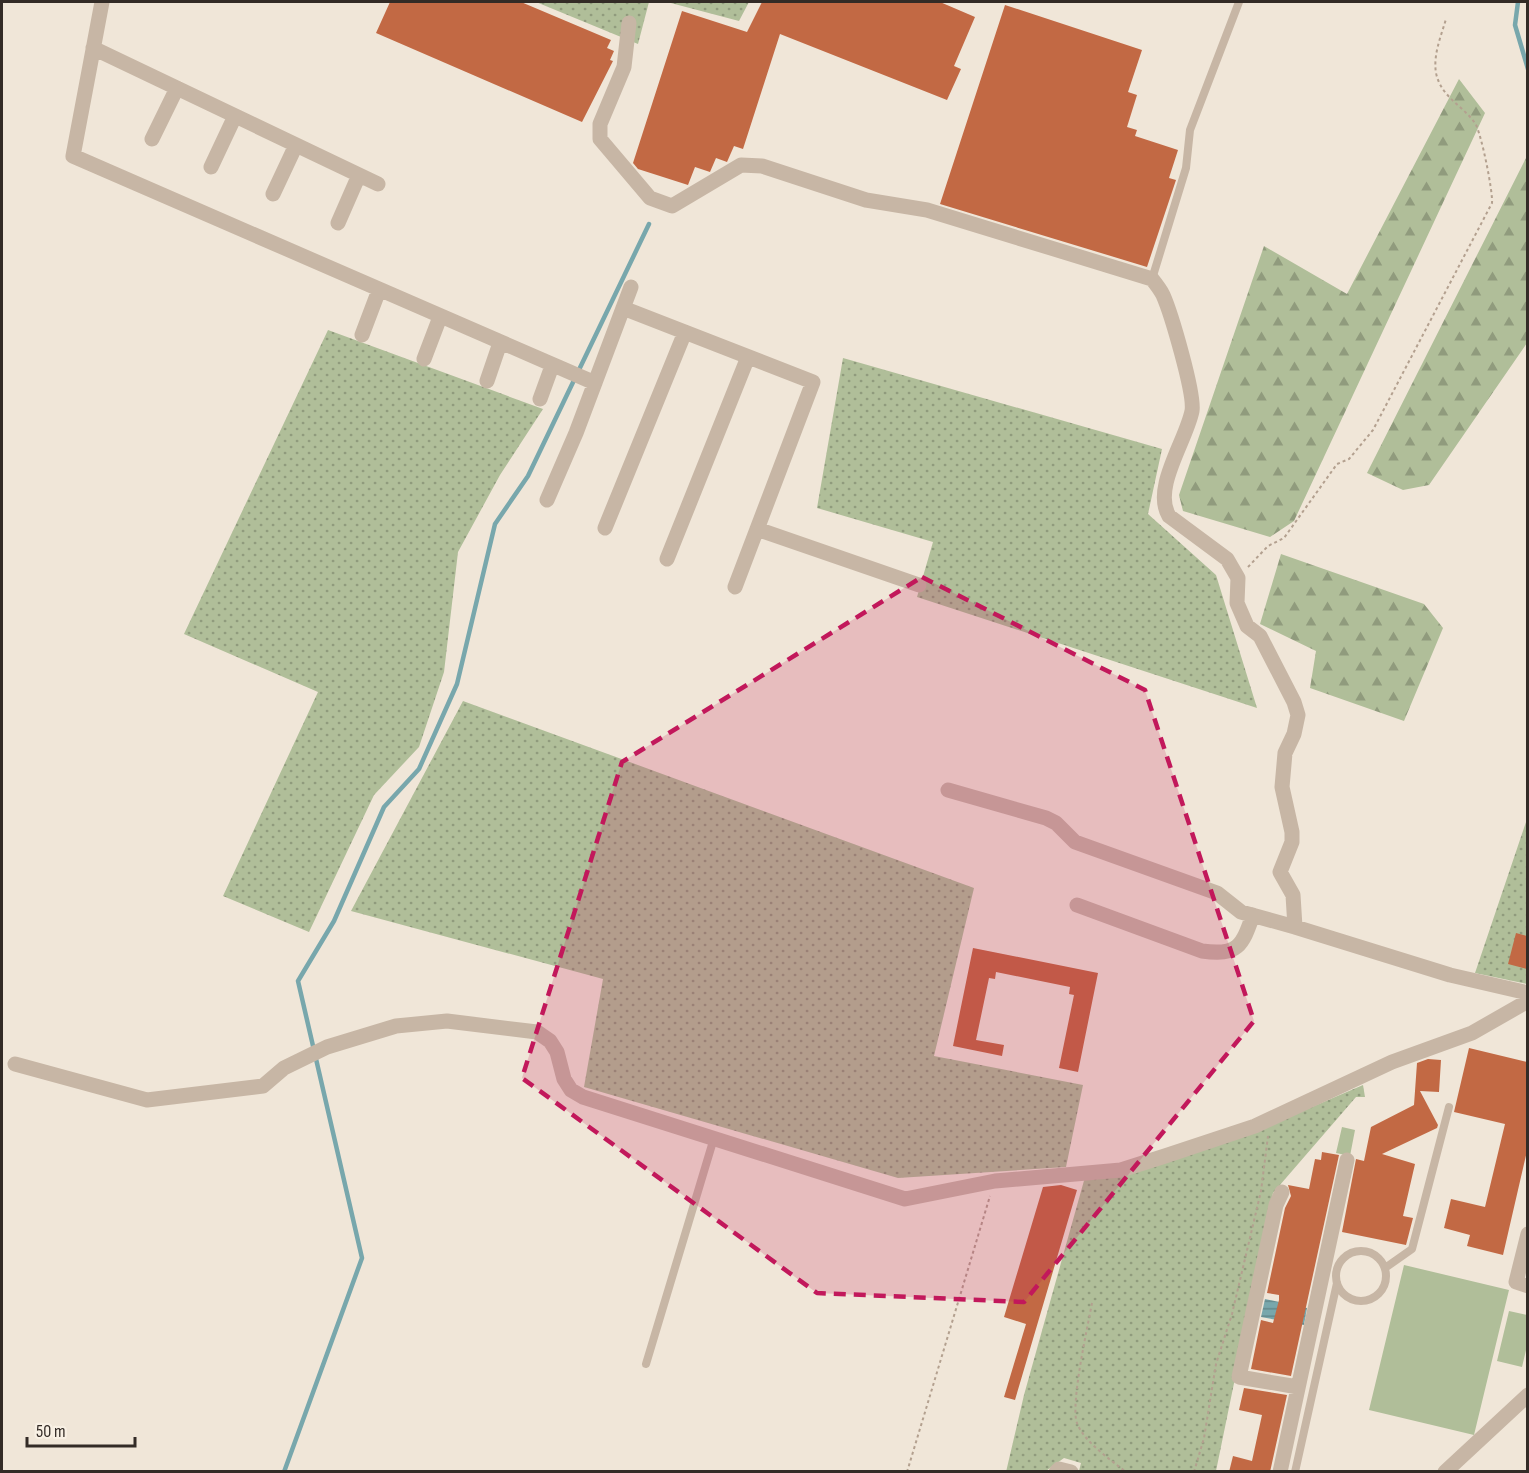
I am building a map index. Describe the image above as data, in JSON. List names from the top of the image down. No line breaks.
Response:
{"scale_bar":"50 m"}
